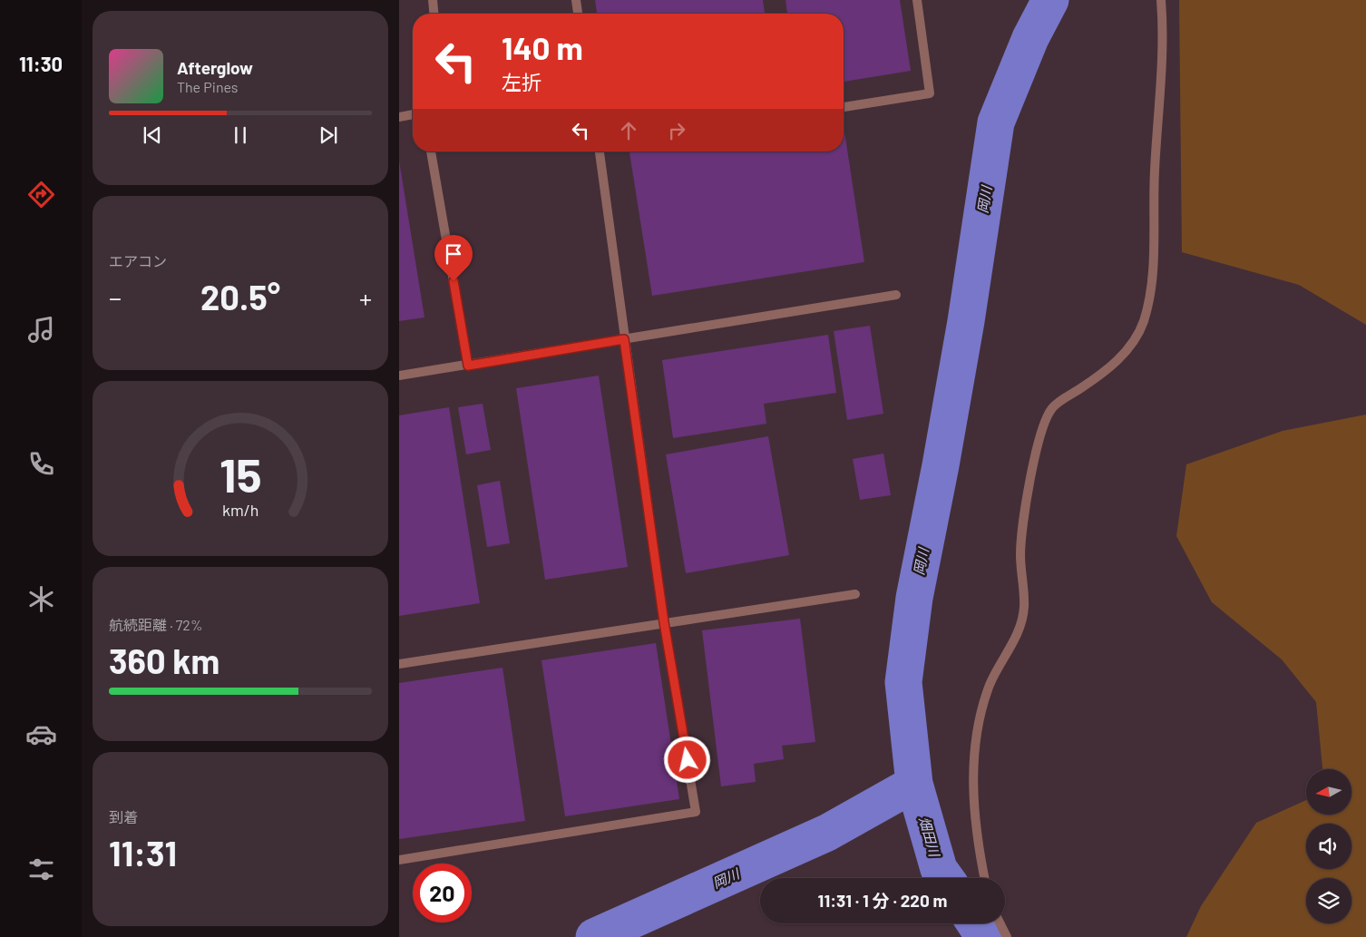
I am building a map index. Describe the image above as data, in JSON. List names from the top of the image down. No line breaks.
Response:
{"water":["岡川","畑田川"],"north":"left","page":{"tabs":"11:30","turn":["140 m","左折"],"song":["Afterglow","The Pines"],"tile":["エアコン",["航続距離 · 72%","360 km"],["到着","11:31"]],"heat":["−","20.5°","+"],"limit":"20","trip":"11:31 · 1 分 · 220 m","gauge":["15","km/h"]}}
